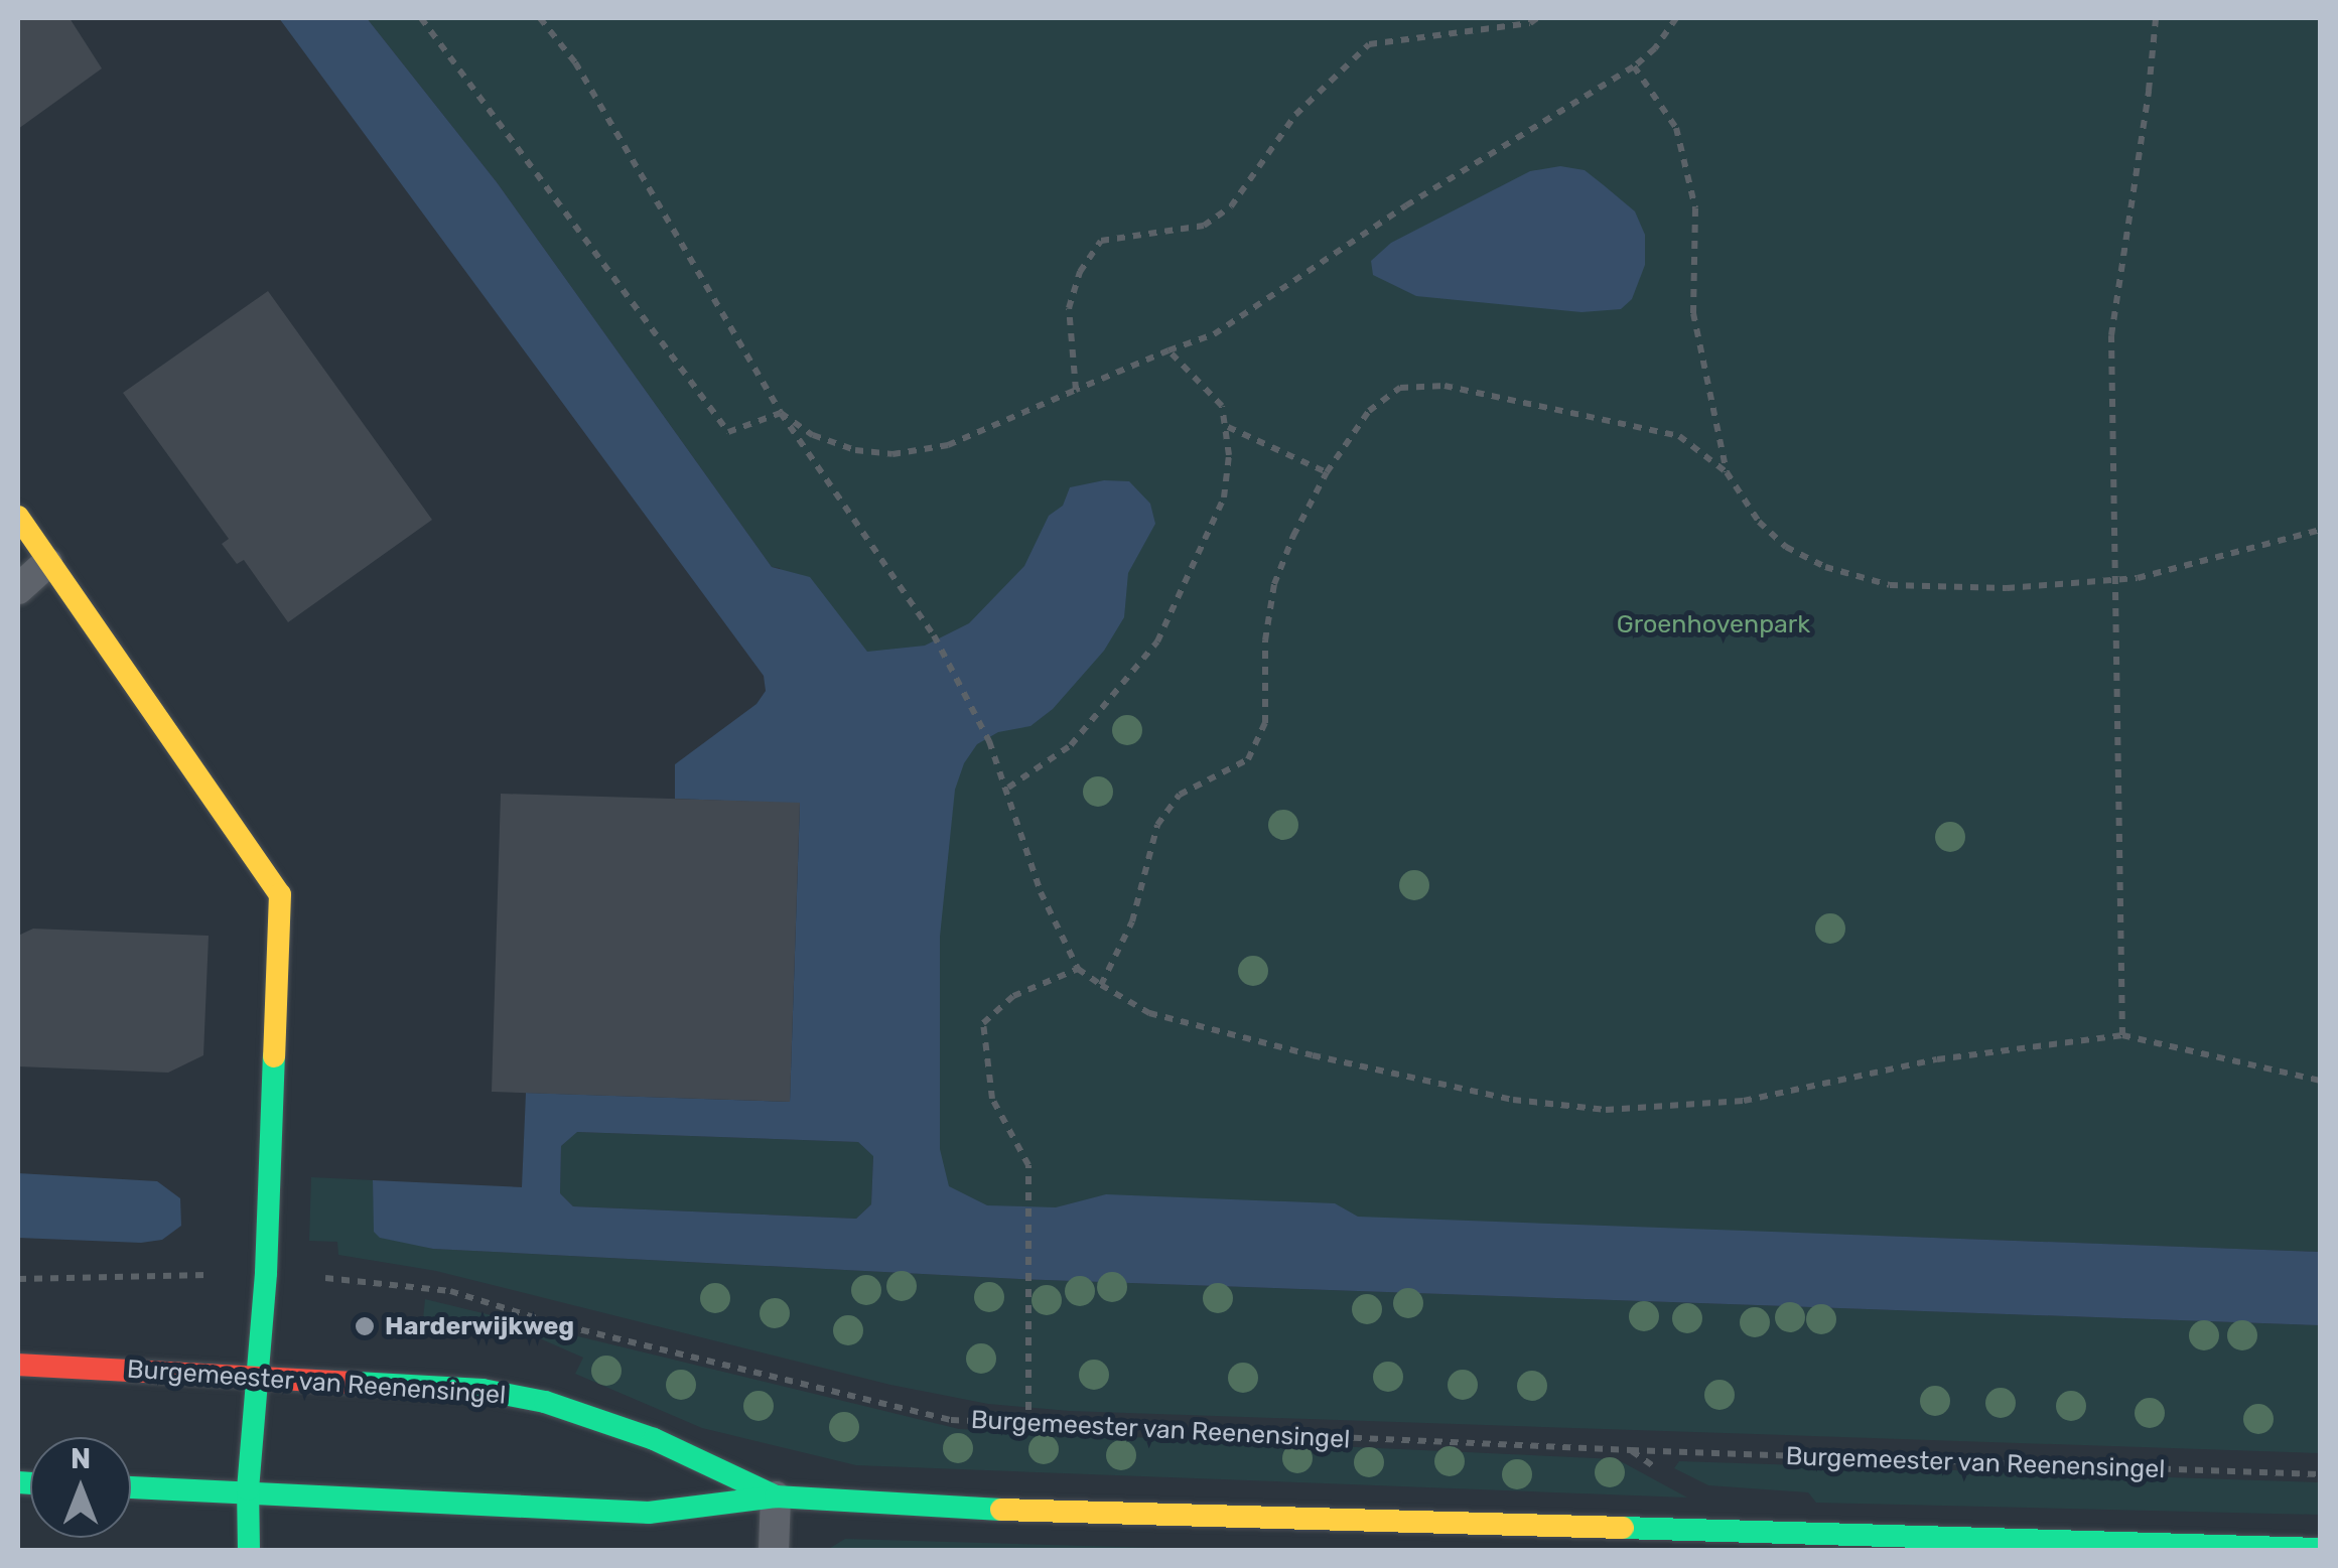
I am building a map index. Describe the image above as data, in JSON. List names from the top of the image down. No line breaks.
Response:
{"streets":{"main road":["Burgemeester van Reenensingel"]},"parks":["Groenhovenpark"],"places":["Harderwijkweg"],"north":"top"}
